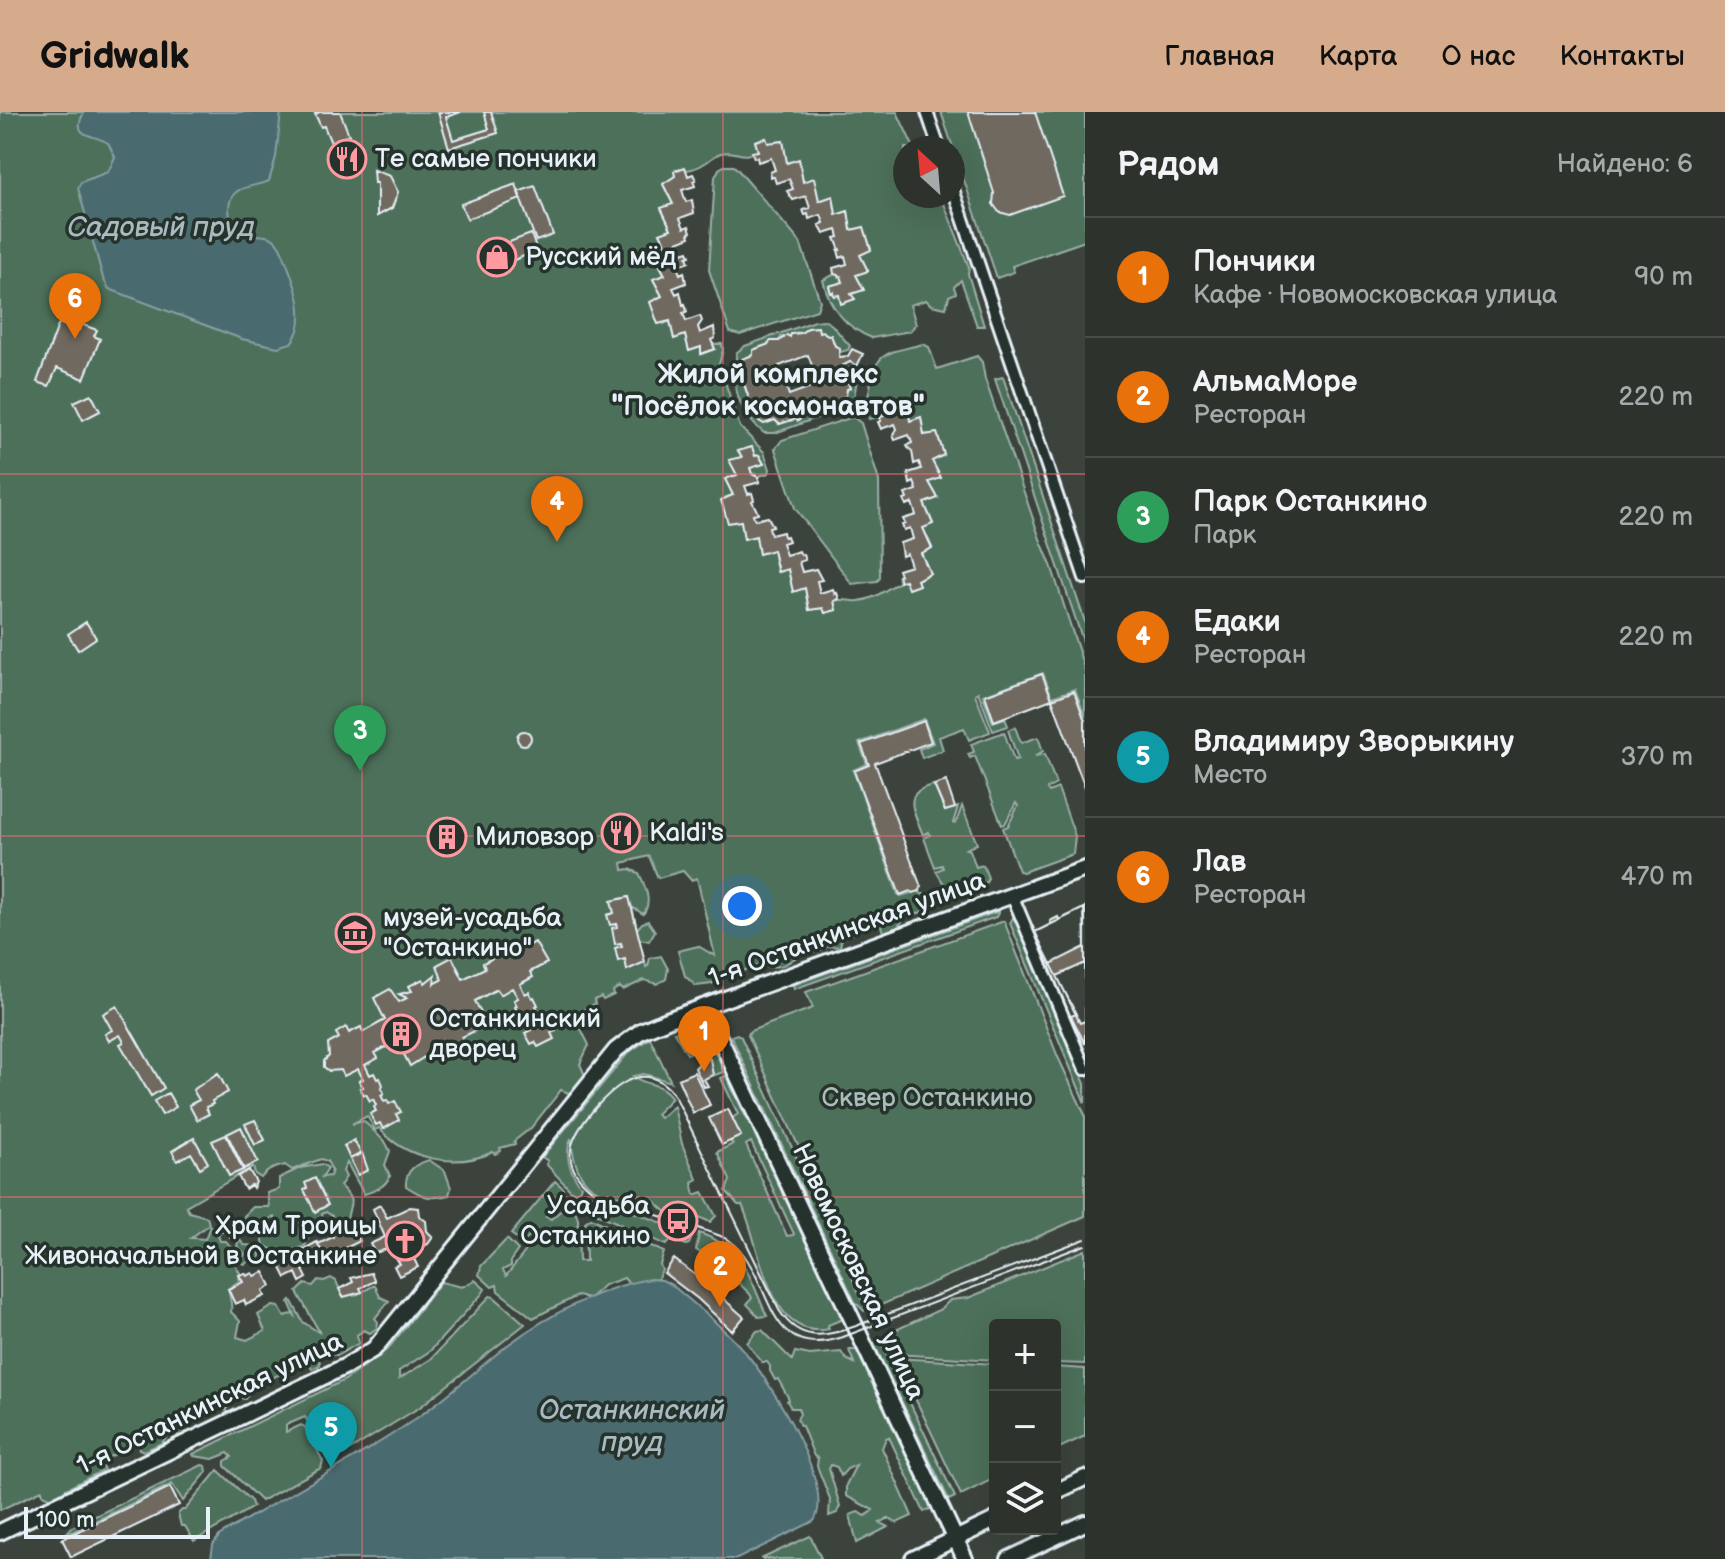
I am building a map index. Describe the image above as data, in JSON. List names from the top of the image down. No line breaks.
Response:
{"streets":{"street":["1-я Останкинская улица","Новомосковская улица"]},"crossings":[["1-я Останкинская улица","Новомосковская улица"]],"districts":["Жилой комплекс \"Посёлок космонавтов\""],"water":["Садовый пруд","Останкинский пруд"],"parks":["Сквер Останкино"],"places":{"restaurant":["Те самые пончики","Kaldi's"],"shop":["Русский мёд"],"building":["Миловзор","Останкинский дворец"],"museum":["музей-усадьба \"Останкино\""],"bus stop":["Усадьба Останкино"],"church":["Храм Троицы Живоначальной в Останкине"]},"scale_bar":"100 m","north":"top left","page":{"header":"Gridwalk","nav":["Главная","Карта","О нас","Контакты"],"heading":["Рядом","Найдено: 6"],"list":[{"mark":"1","name":"Пончики","note":"Кафе · Новомосковская улица","value":"90 m"},{"mark":"2","name":"АльмаМоре","note":"Ресторан","value":"220 m"},{"mark":"3","name":"Парк Останкино","note":"Парк","value":"220 m"},{"mark":"4","name":"Едаки","note":"Ресторан","value":"220 m"},{"mark":"5","name":"Владимиру Зворыкину","note":"Место","value":"370 m"},{"mark":"6","name":"Лав","note":"Ресторан","value":"470 m"}],"pins":["6","4","3","1","2","5"],"map_buttons":["+","−"],"scale":"100 m"}}
